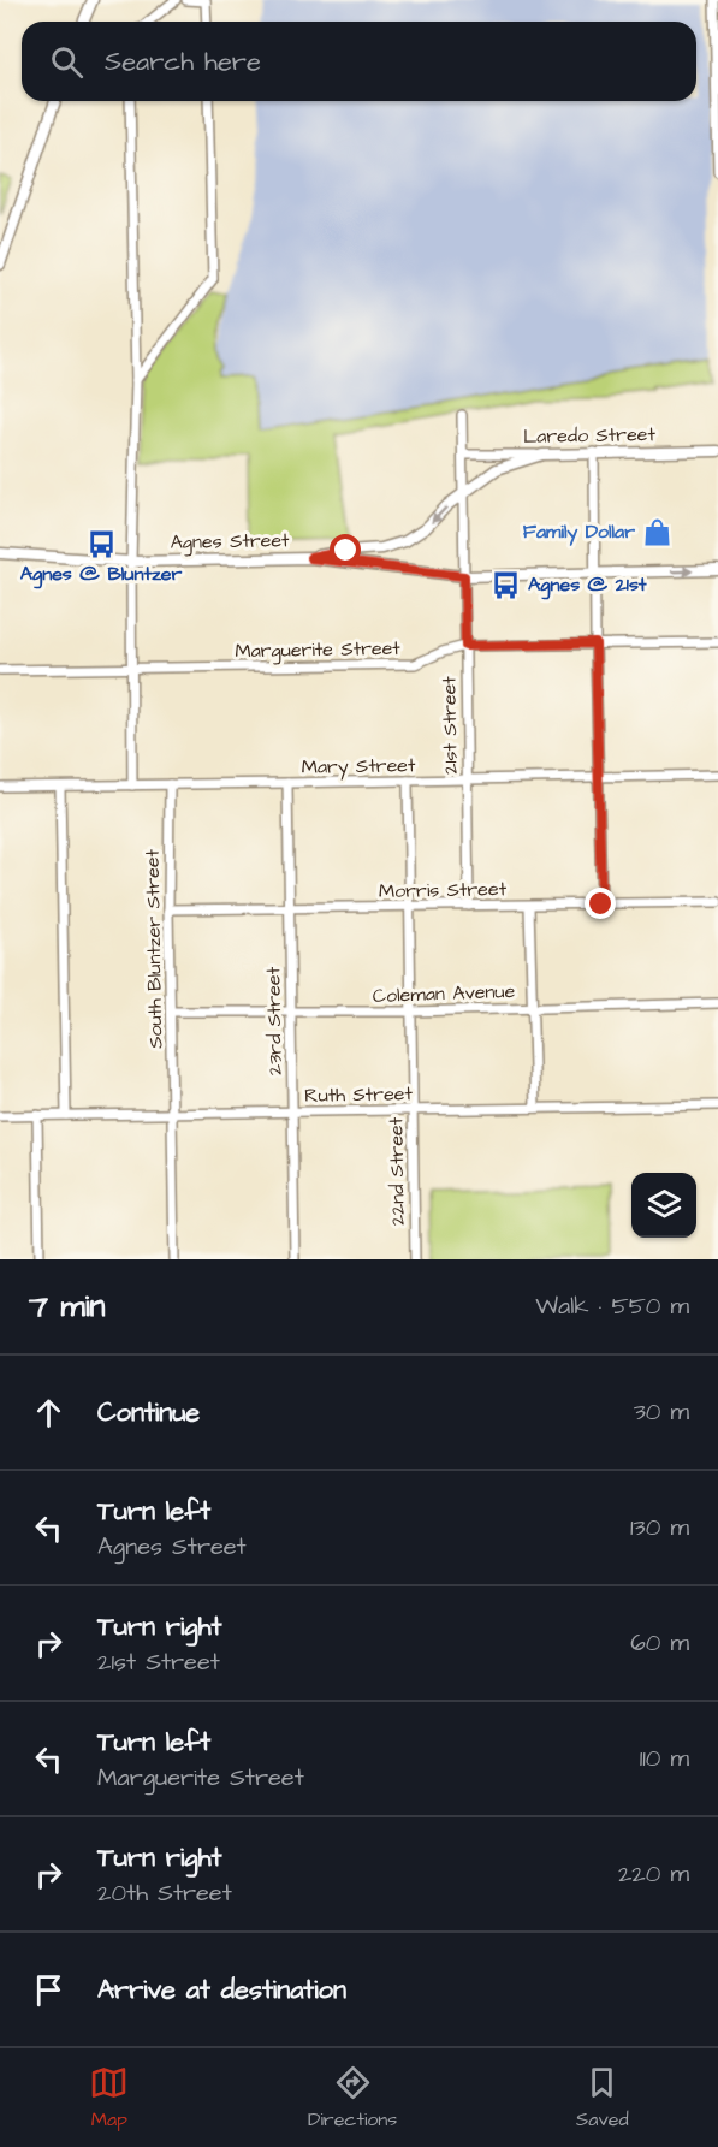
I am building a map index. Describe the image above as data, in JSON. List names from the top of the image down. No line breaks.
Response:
{"streets":{"main road":["Laredo Street","Agnes Street"],"street":["Marguerite Street","21st Street","Mary Street","Morris Street","South Bluntzer Street","Coleman Avenue","23rd Street","Ruth Street","22nd Street"]},"crossings":[["Laredo Street","21st Street"],["Agnes Street","21st Street"],["Marguerite Street","21st Street"],["21st Street","Mary Street"],["21st Street","Morris Street"],["Mary Street","South Bluntzer Street"],["Mary Street","23rd Street"],["Mary Street","22nd Street"],["Morris Street","South Bluntzer Street"],["Morris Street","23rd Street"],["Morris Street","22nd Street"],["South Bluntzer Street","Coleman Avenue"],["South Bluntzer Street","Ruth Street"],["Coleman Avenue","23rd Street"],["Coleman Avenue","22nd Street"],["23rd Street","Ruth Street"],["Ruth Street","22nd Street"]],"places":{"shop":["Family Dollar"],"bus stop":["Agnes @ Bluntzer","Agnes @ 21st"]},"page":{"search":"Search here","heading":["7 min","Walk · 550 m"],"list":[["Continue","30 m"],["Turn left","Agnes Street","130 m"],["Turn right","21st Street","60 m"],["Turn left","Marguerite Street","110 m"],["Turn right","20th Street","220 m"],"Arrive at destination"],"nav":["Map","Directions","Saved"]}}
